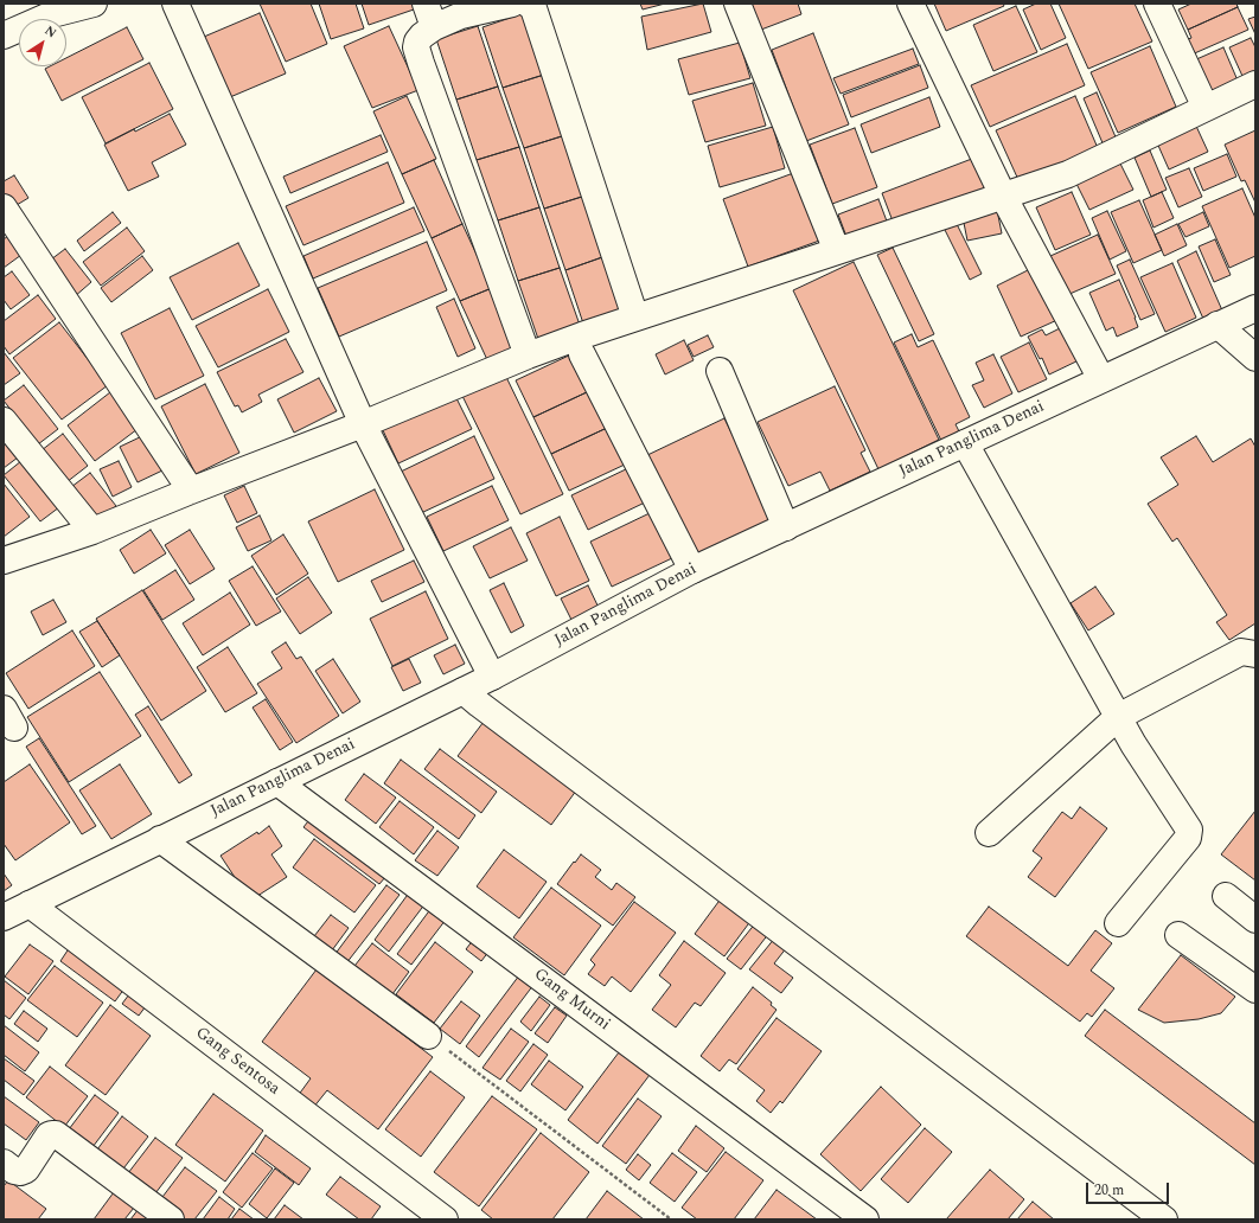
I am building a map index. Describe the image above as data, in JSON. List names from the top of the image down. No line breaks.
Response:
{"streets":{"street":["Jalan Panglima Denai","Gang Murni","Gang Sentosa"]},"crossings":[["Jalan Panglima Denai","Gang Murni"],["Jalan Panglima Denai","Gang Sentosa"]],"scale_bar":"20 m","north":"top right"}
